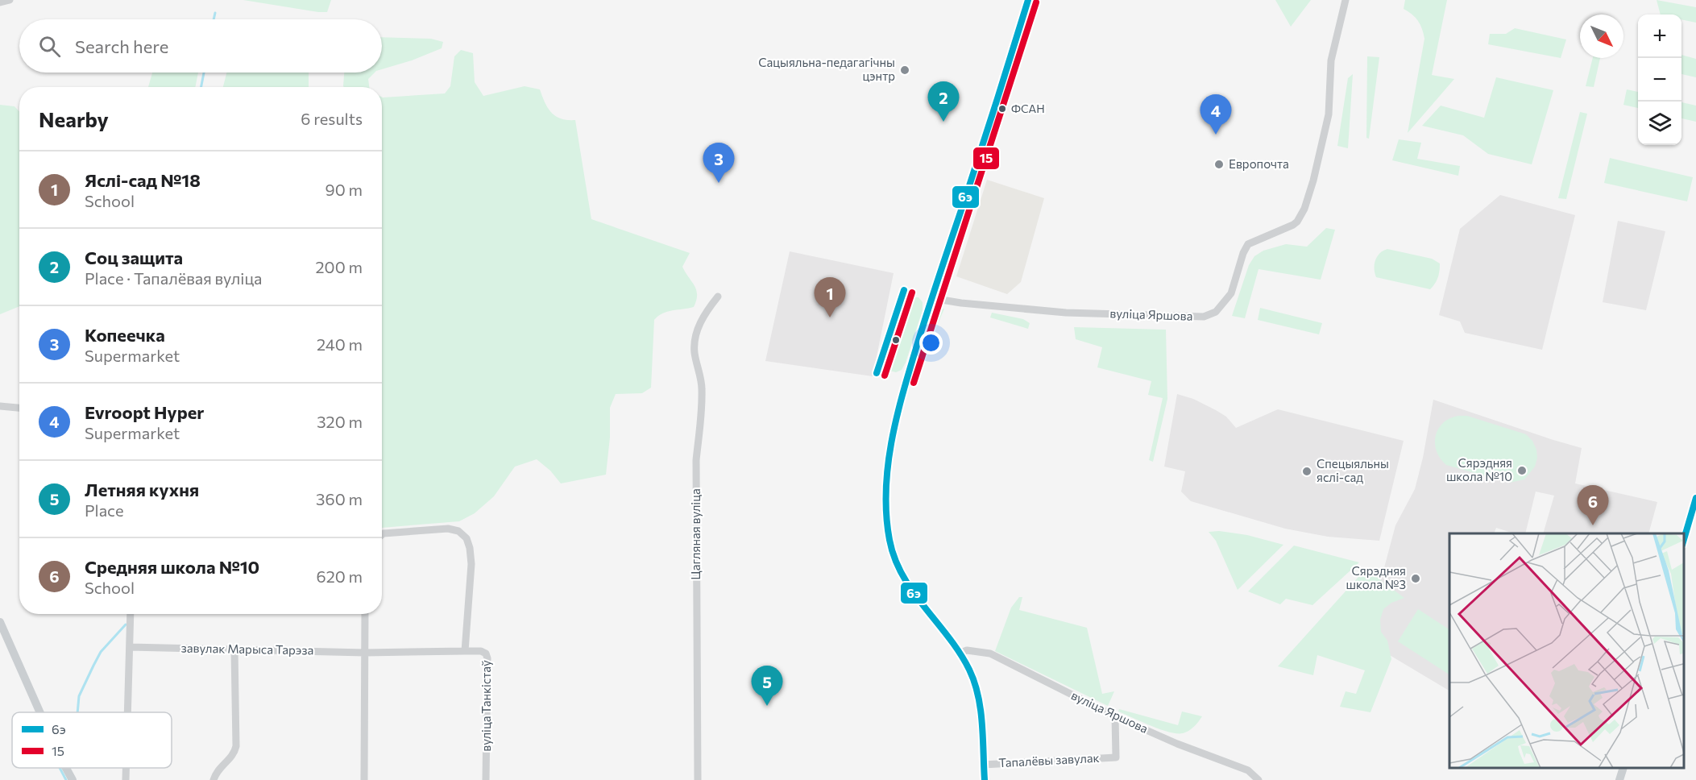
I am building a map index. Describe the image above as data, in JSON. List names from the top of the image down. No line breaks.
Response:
{"streets":{"street":["вуліца Яршова","Цагляная вуліца","завулак Марыса Тарэза","вуліца Танкістаў","Тапалёвы завулак"]},"crossings":[["вуліца Яршова","Тапалёвы завулак"],["завулак Марыса Тарэза","вуліца Танкістаў"]],"places":["Сацыяльна-педагагічны цэнтр","ФСАН","Европочта","Сярэдняя школа №10","Спецыяльны яслі-сад","Сярэдняя школа №3"],"lines":["transit line 6э","transit line 15"],"legend":["6э","15"],"north":"bottom right","page":{"map_buttons":["+","−"],"search":"Search here","pins":["2","4","3","1","6","5"],"heading":["Nearby","6 results"],"list":[{"mark":"1","name":"Яслі-сад №18","note":"School","value":"90 m"},{"mark":"2","name":"Соц защита","note":"Place · Тапалёвая вуліца","value":"200 m"},{"mark":"3","name":"Копеечка","note":"Supermarket","value":"240 m"},{"mark":"4","name":"Evroopt Hyper","note":"Supermarket","value":"320 m"},{"mark":"5","name":"Летняя кухня","note":"Place","value":"360 m"},{"mark":"6","name":"Средняя школа №10","note":"School","value":"620 m"}]}}
